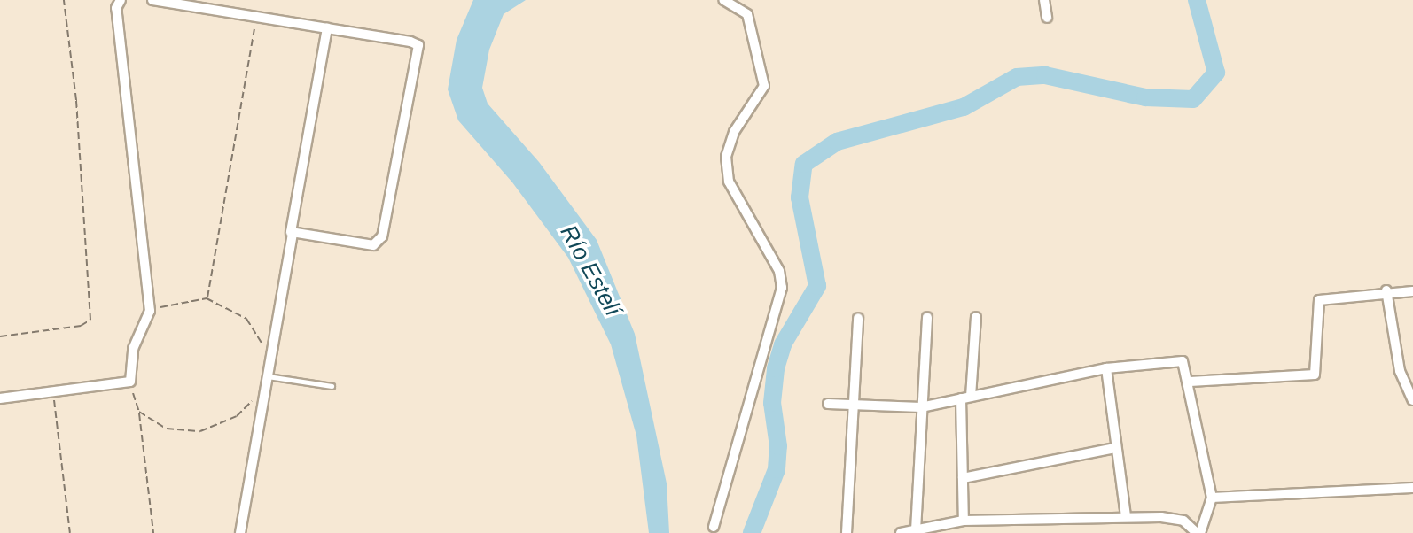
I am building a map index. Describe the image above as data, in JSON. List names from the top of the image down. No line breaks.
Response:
{"water":["Río Estelí"]}
